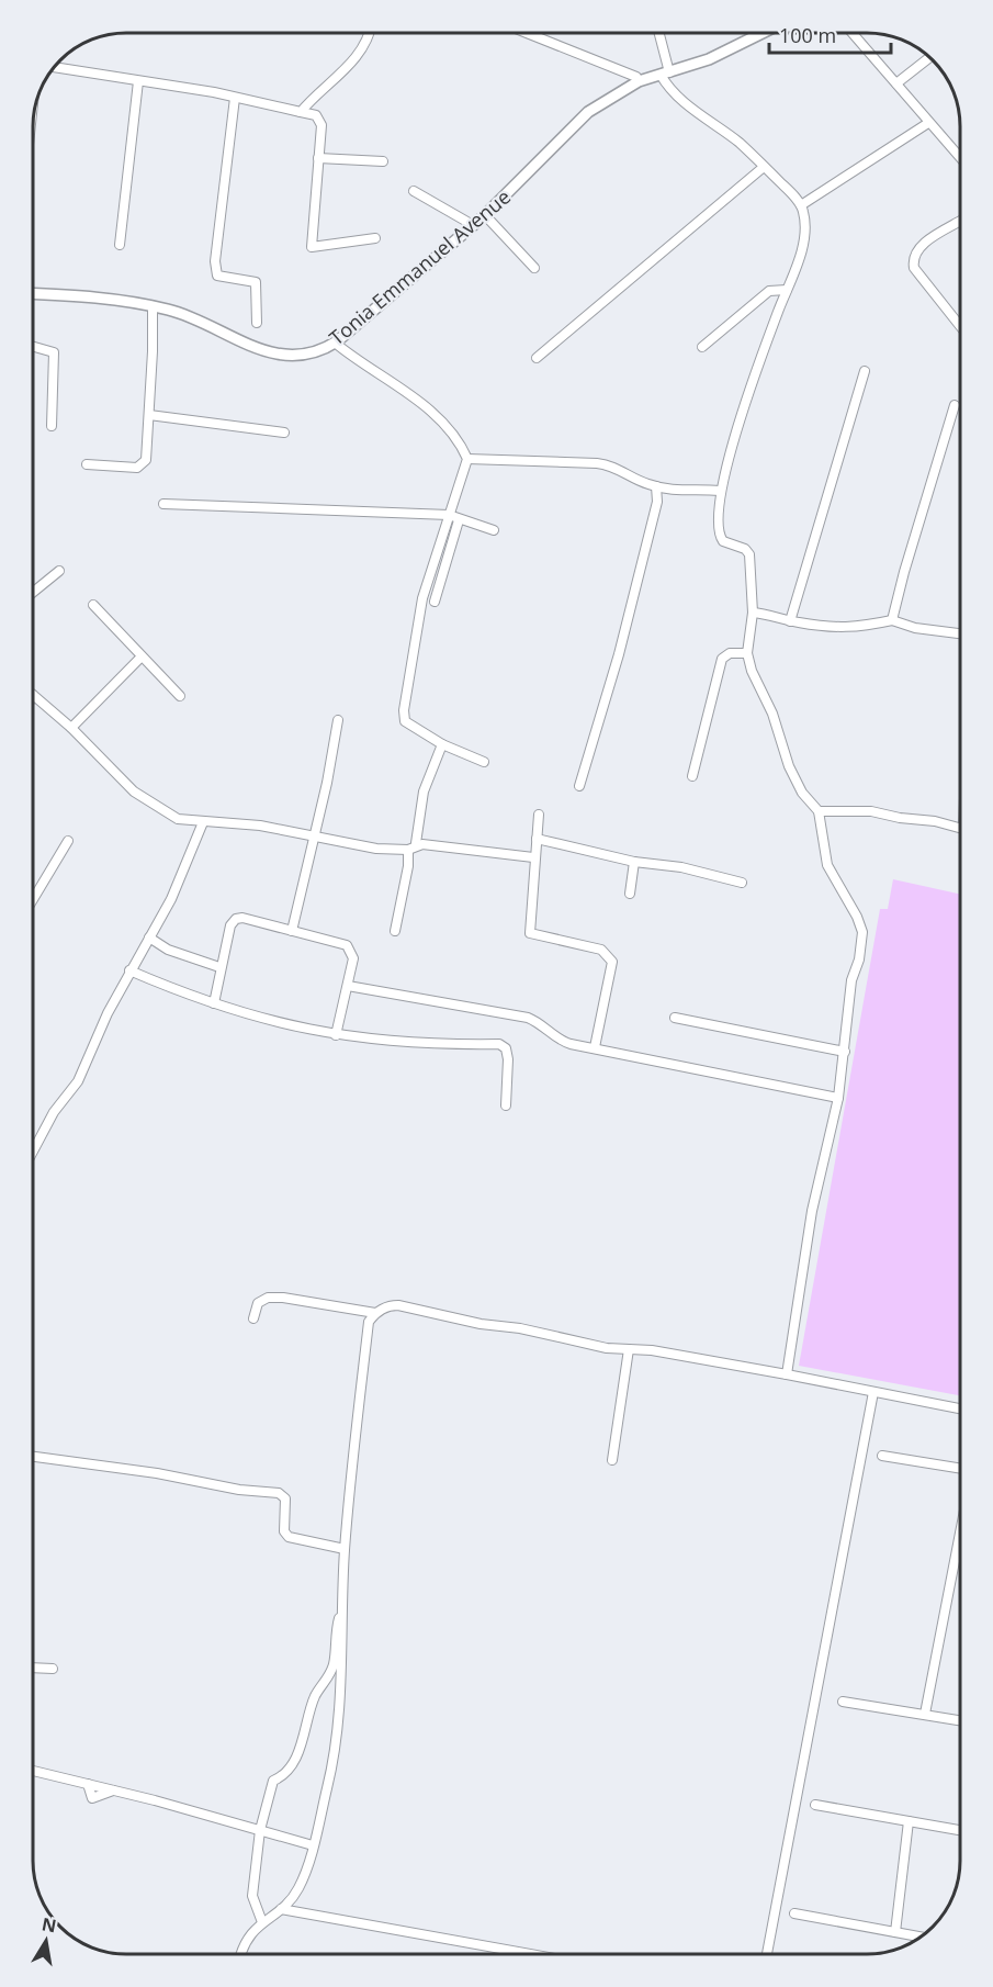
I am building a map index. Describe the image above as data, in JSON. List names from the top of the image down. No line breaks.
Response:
{"streets":{"street":["Tonia Emmanuel Avenue"]},"scale_bar":"100 m","north":"top"}
